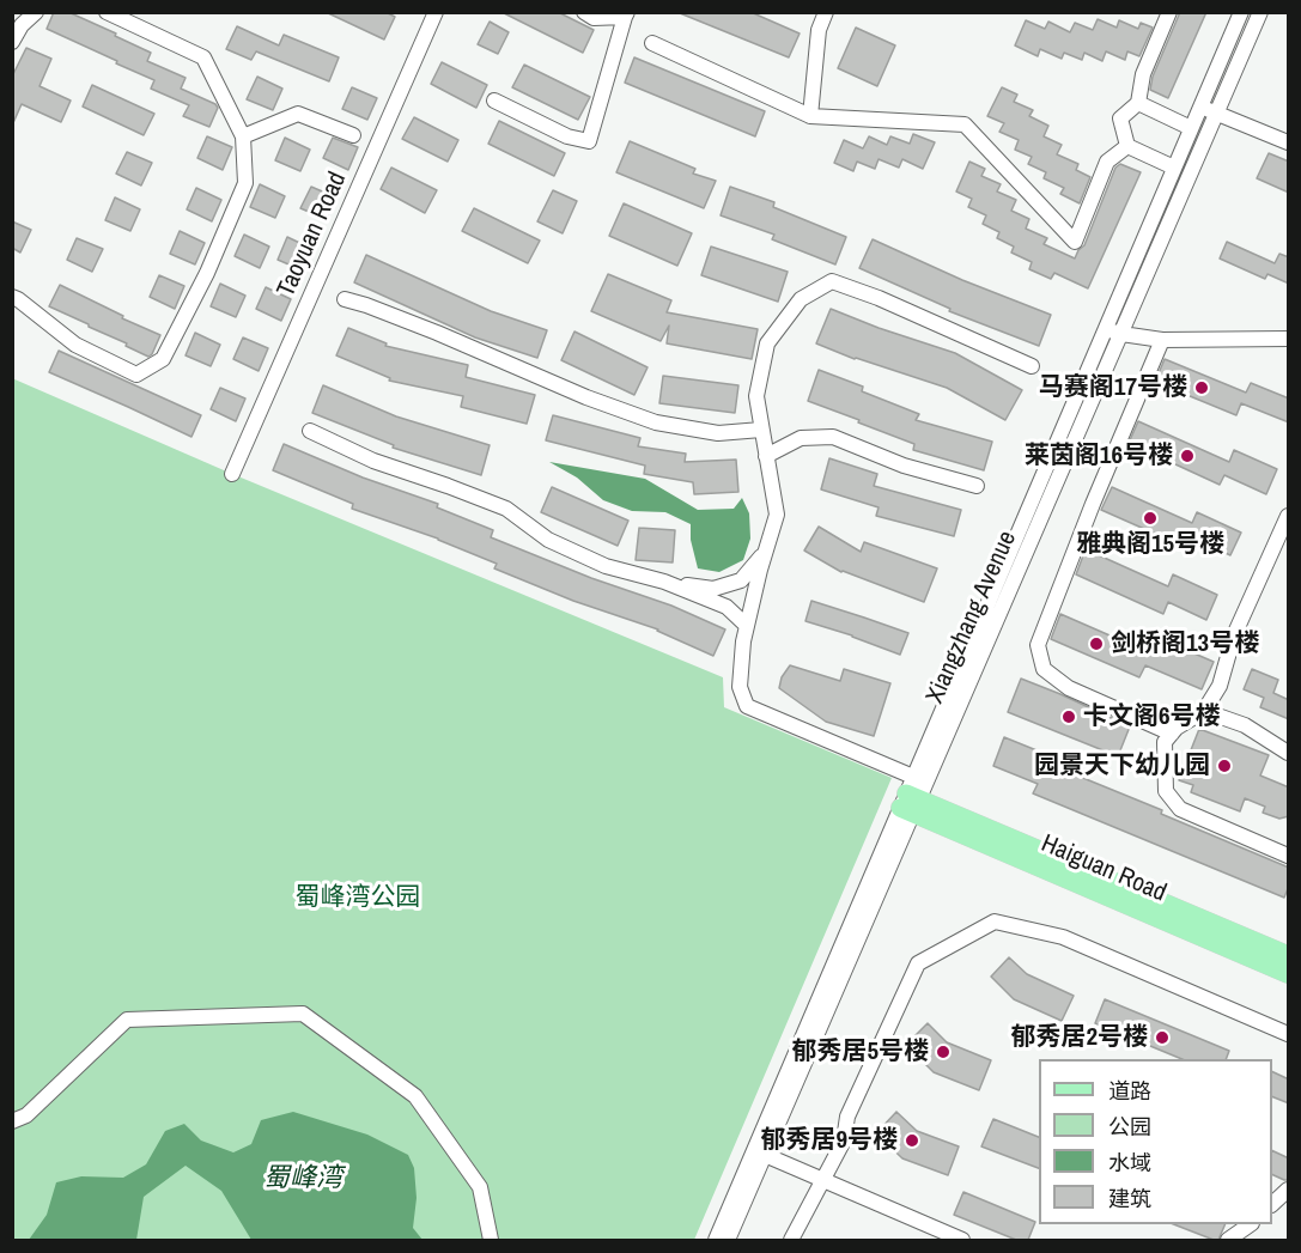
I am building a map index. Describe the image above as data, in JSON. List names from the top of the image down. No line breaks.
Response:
{"streets":{"main road":["Haiguan Road"],"street":["Taoyuan Road","Xiangzhang Avenue"]},"crossings":[["Xiangzhang Avenue","Haiguan Road"]],"water":["蜀峰湾"],"parks":["蜀峰湾公园"],"places":["马赛阁17号楼","莱茵阁16号楼","雅典阁15号楼","剑桥阁13号楼","卡文阁6号楼","园景天下幼儿园","郁秀居2号楼","郁秀居5号楼","郁秀居9号楼"],"legend":["道路","公园","水域","建筑"]}
